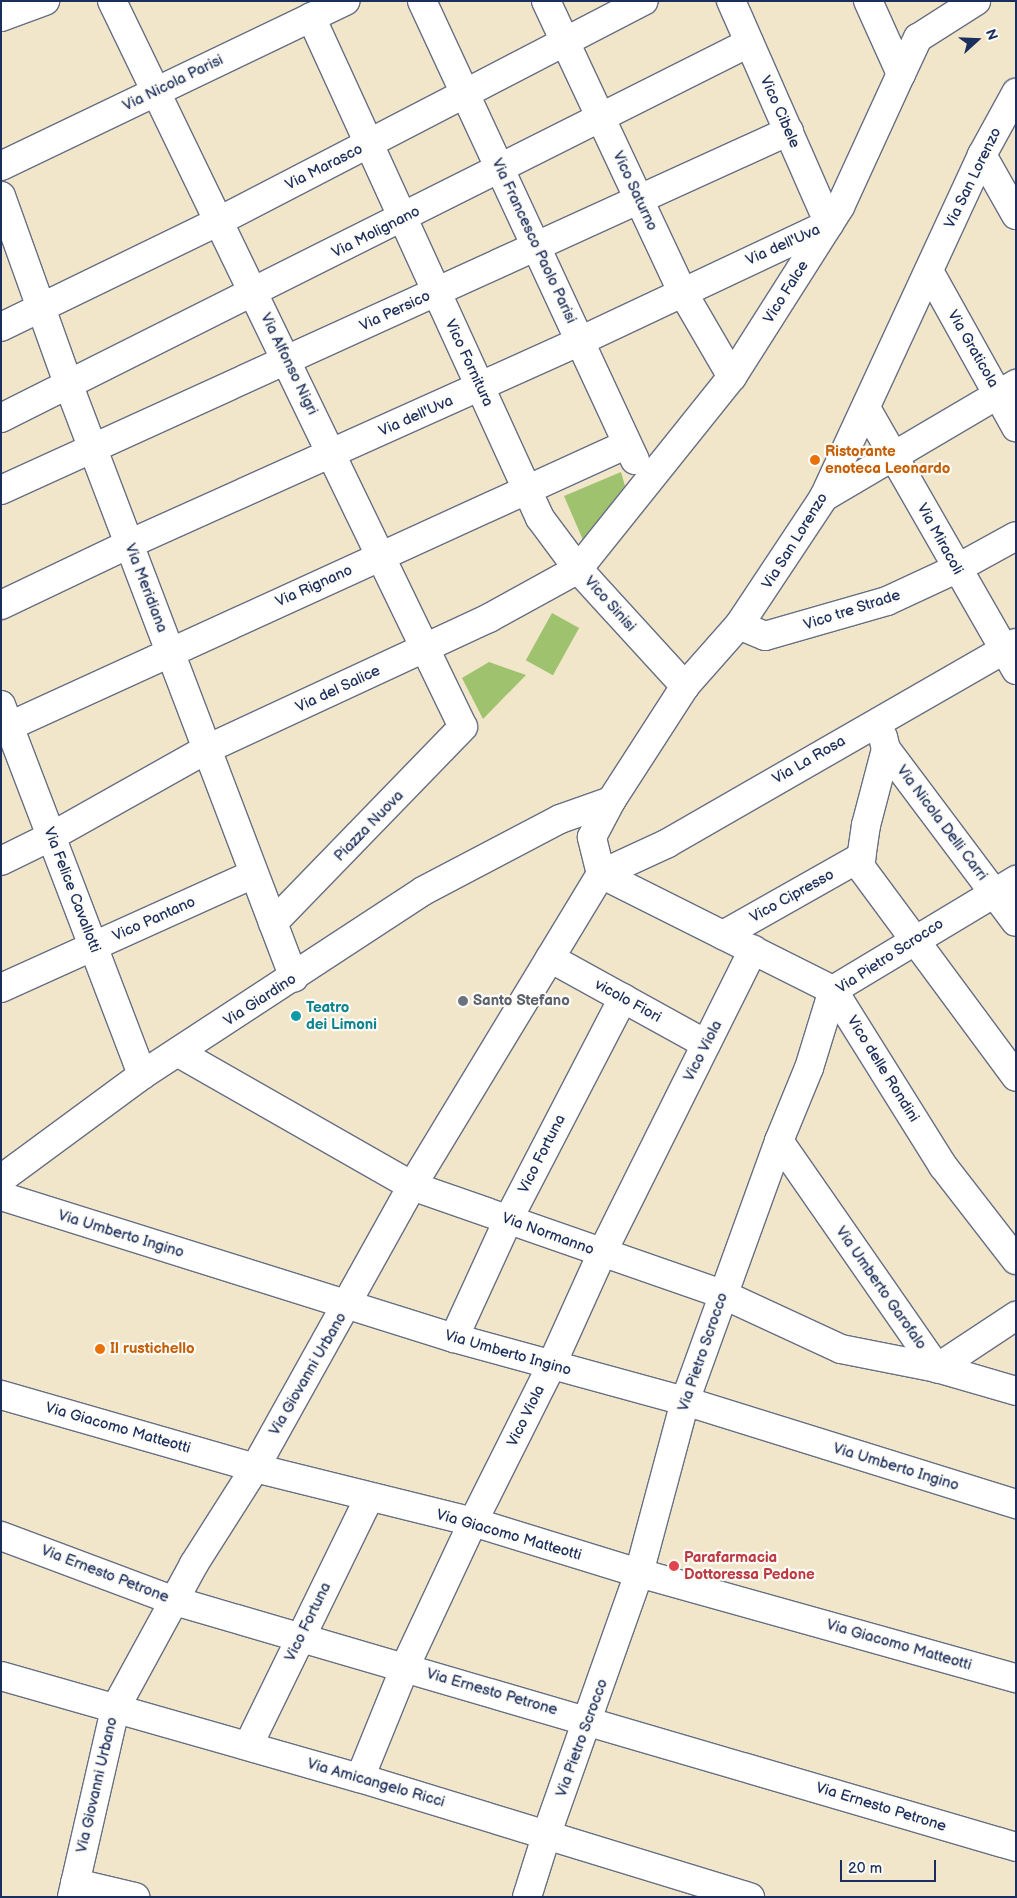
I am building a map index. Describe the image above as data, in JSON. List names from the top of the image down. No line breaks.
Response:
{"streets":{"street":["Via Nicola Parisi","Vico Cibele","Via Marasco","Via San Lorenzo","Vico Saturno","Via Molignano","Via Francesco Paolo Parisi","Via dell'Uva","Vico Falce","Via Persico","Via Graticola","Vico Fornitura","Via Alfonso Nigri","Via Miracoli","Via Rignano","Via Meridiana","Vico Sinisi","Vico tre Strade","Via del Salice","Via La Rosa","Via Nicola Delli Carri","Piazza Nuova","Via Felice Cavallotti","Vico Cipresso","Vico Pantano","Via Pietro Scrocco","Via Giardino","vicolo Fiori","Vico Viola","Vico delle Rondini","Vico Fortuna","Via Umberto Ingino","Via Normanno","Via Umberto Garofalo","Via Giovanni Urbano","Via Giacomo Matteotti","Via Ernesto Petrone","Via Amicangelo Ricci"]},"crossings":[["Via Nicola Parisi","Vico Fornitura"],["Via Nicola Parisi","Via Alfonso Nigri"],["Vico Cibele","Via Molignano"],["Vico Cibele","Via dell'Uva"],["Vico Cibele","Vico Falce"],["Vico Cibele","Via Persico"],["Via Marasco","Vico Saturno"],["Via Marasco","Via Francesco Paolo Parisi"],["Via Marasco","Vico Fornitura"],["Via Marasco","Via Alfonso Nigri"],["Via Marasco","Via Meridiana"],["Via San Lorenzo","Via Graticola"],["Via San Lorenzo","Via Miracoli"],["Via San Lorenzo","Vico Sinisi"],["Via San Lorenzo","Vico tre Strade"],["Via San Lorenzo","Via La Rosa"],["Via San Lorenzo","Via Giardino"],["Via San Lorenzo","Via Giovanni Urbano"],["Vico Saturno","Via Molignano"],["Vico Saturno","Via dell'Uva"],["Vico Saturno","Vico Falce"],["Vico Saturno","Via Persico"],["Via Molignano","Via Francesco Paolo Parisi"],["Via Molignano","Vico Fornitura"],["Via Molignano","Via Alfonso Nigri"],["Via Molignano","Via Meridiana"],["Via Francesco Paolo Parisi","Via dell'Uva"],["Via Francesco Paolo Parisi","Vico Falce"],["Via Francesco Paolo Parisi","Via Persico"],["Via Francesco Paolo Parisi","Via Rignano"],["Via Francesco Paolo Parisi","Via del Salice"],["Via dell'Uva","Vico Falce"],["Via dell'Uva","Vico Fornitura"],["Via dell'Uva","Via Alfonso Nigri"],["Via dell'Uva","Via Meridiana"],["Vico Falce","Via del Salice"],["Via Persico","Vico Fornitura"],["Via Persico","Via Alfonso Nigri"],["Via Persico","Via Meridiana"],["Vico Fornitura","Via Rignano"],["Vico Fornitura","Vico Sinisi"],["Via Alfonso Nigri","Via Rignano"],["Via Alfonso Nigri","Via del Salice"],["Via Alfonso Nigri","Piazza Nuova"],["Via Miracoli","Vico tre Strade"],["Via Miracoli","Via La Rosa"],["Via Rignano","Via Meridiana"],["Via Rignano","Via Felice Cavallotti"],["Via Meridiana","Via del Salice"],["Via Meridiana","Piazza Nuova"],["Via Meridiana","Vico Pantano"],["Via Meridiana","Via Giardino"],["Vico Sinisi","Via del Salice"],["Via del Salice","Via Felice Cavallotti"],["Via La Rosa","Via Nicola Delli Carri"],["Via La Rosa","Via Giovanni Urbano"],["Via Nicola Delli Carri","Via Pietro Scrocco"],["Via Felice Cavallotti","Vico Pantano"],["Via Felice Cavallotti","Via Giardino"],["Via Pietro Scrocco","Vico delle Rondini"],["Via Pietro Scrocco","Via Umberto Ingino"],["Via Pietro Scrocco","Via Normanno"],["Via Pietro Scrocco","Via Umberto Garofalo"],["Via Pietro Scrocco","Via Giacomo Matteotti"],["Via Pietro Scrocco","Via Ernesto Petrone"],["Via Pietro Scrocco","Via Amicangelo Ricci"],["Via Giardino","Via Normanno"],["vicolo Fiori","Vico Viola"],["vicolo Fiori","Vico Fortuna"],["vicolo Fiori","Via Giovanni Urbano"],["Vico Viola","Via Umberto Ingino"],["Vico Viola","Via Normanno"],["Vico Viola","Via Giacomo Matteotti"],["Vico Viola","Via Ernesto Petrone"],["Vico Viola","Via Amicangelo Ricci"],["Vico Fortuna","Via Umberto Ingino"],["Vico Fortuna","Via Normanno"],["Vico Fortuna","Via Giacomo Matteotti"],["Vico Fortuna","Via Ernesto Petrone"],["Vico Fortuna","Via Amicangelo Ricci"],["Via Umberto Ingino","Via Giovanni Urbano"],["Via Normanno","Via Umberto Garofalo"],["Via Normanno","Via Giovanni Urbano"],["Via Giovanni Urbano","Via Giacomo Matteotti"],["Via Giovanni Urbano","Via Ernesto Petrone"],["Via Giovanni Urbano","Via Amicangelo Ricci"]],"places":["Ristorante enoteca Leonardo","Santo Stefano","Teatro dei Limoni","Il rustichello","Parafarmacia Dottoressa Pedone"],"scale_bar":"20 m","north":"right"}
